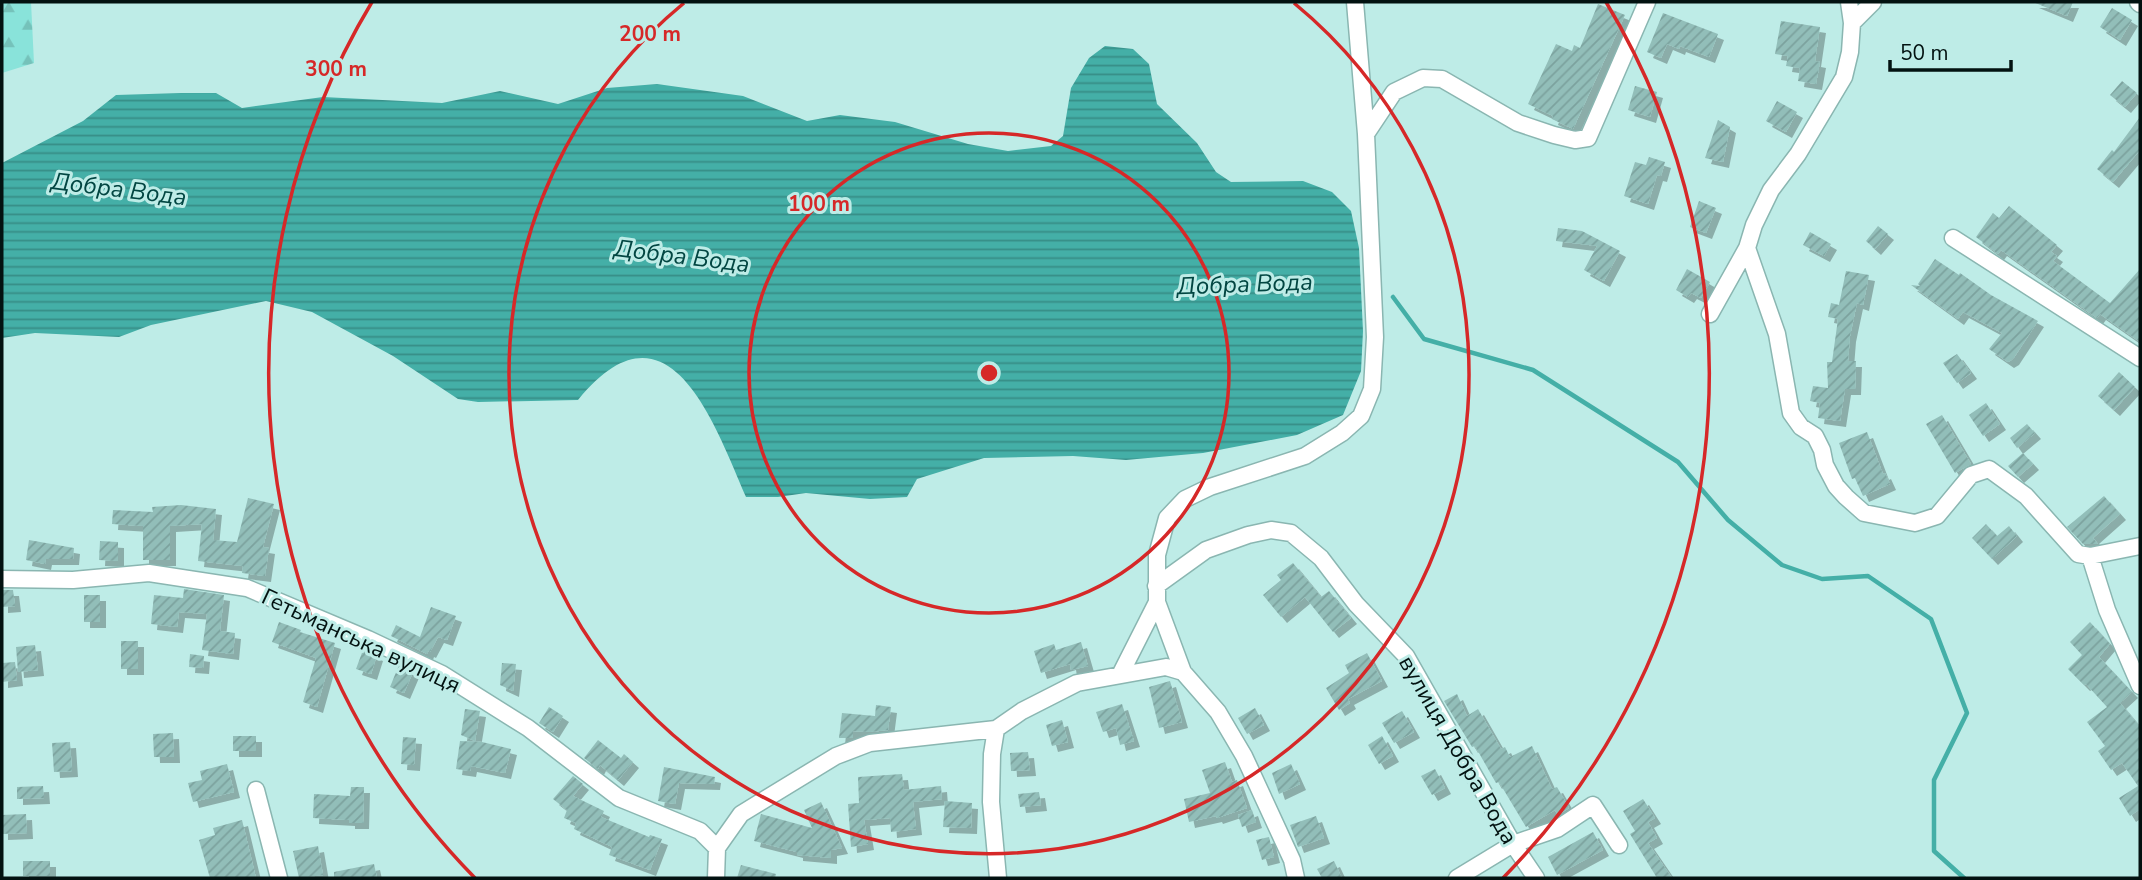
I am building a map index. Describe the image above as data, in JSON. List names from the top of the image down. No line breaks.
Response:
{"streets":{"street":["Гетьманська вулиця","вулиця Добра Вода"]},"water":["Добра Вода"],"scale_bar":"50 m","rings":["200 m","300 m","100 m"]}
